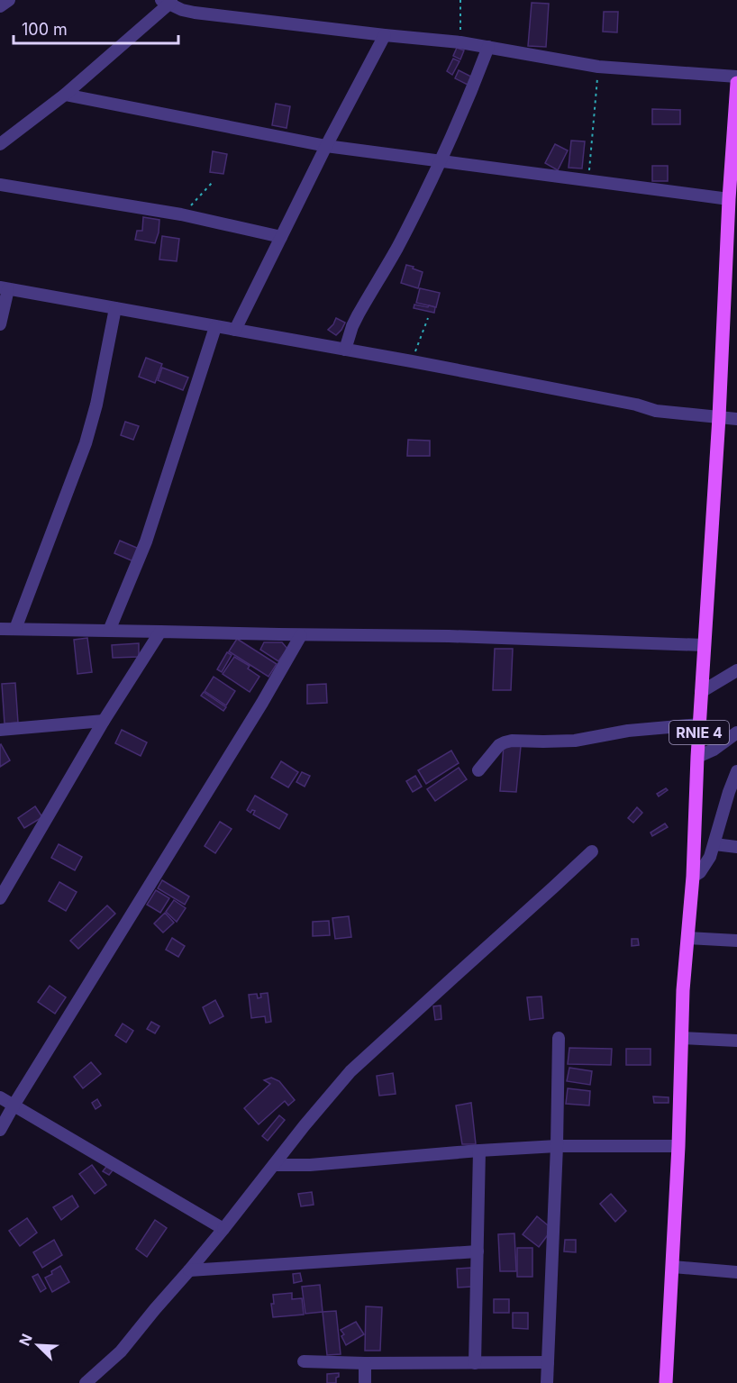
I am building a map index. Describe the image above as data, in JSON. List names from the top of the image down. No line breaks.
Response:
{"streets":{"main road":["RNIE 4"]},"scale_bar":"100 m","north":"top left"}
